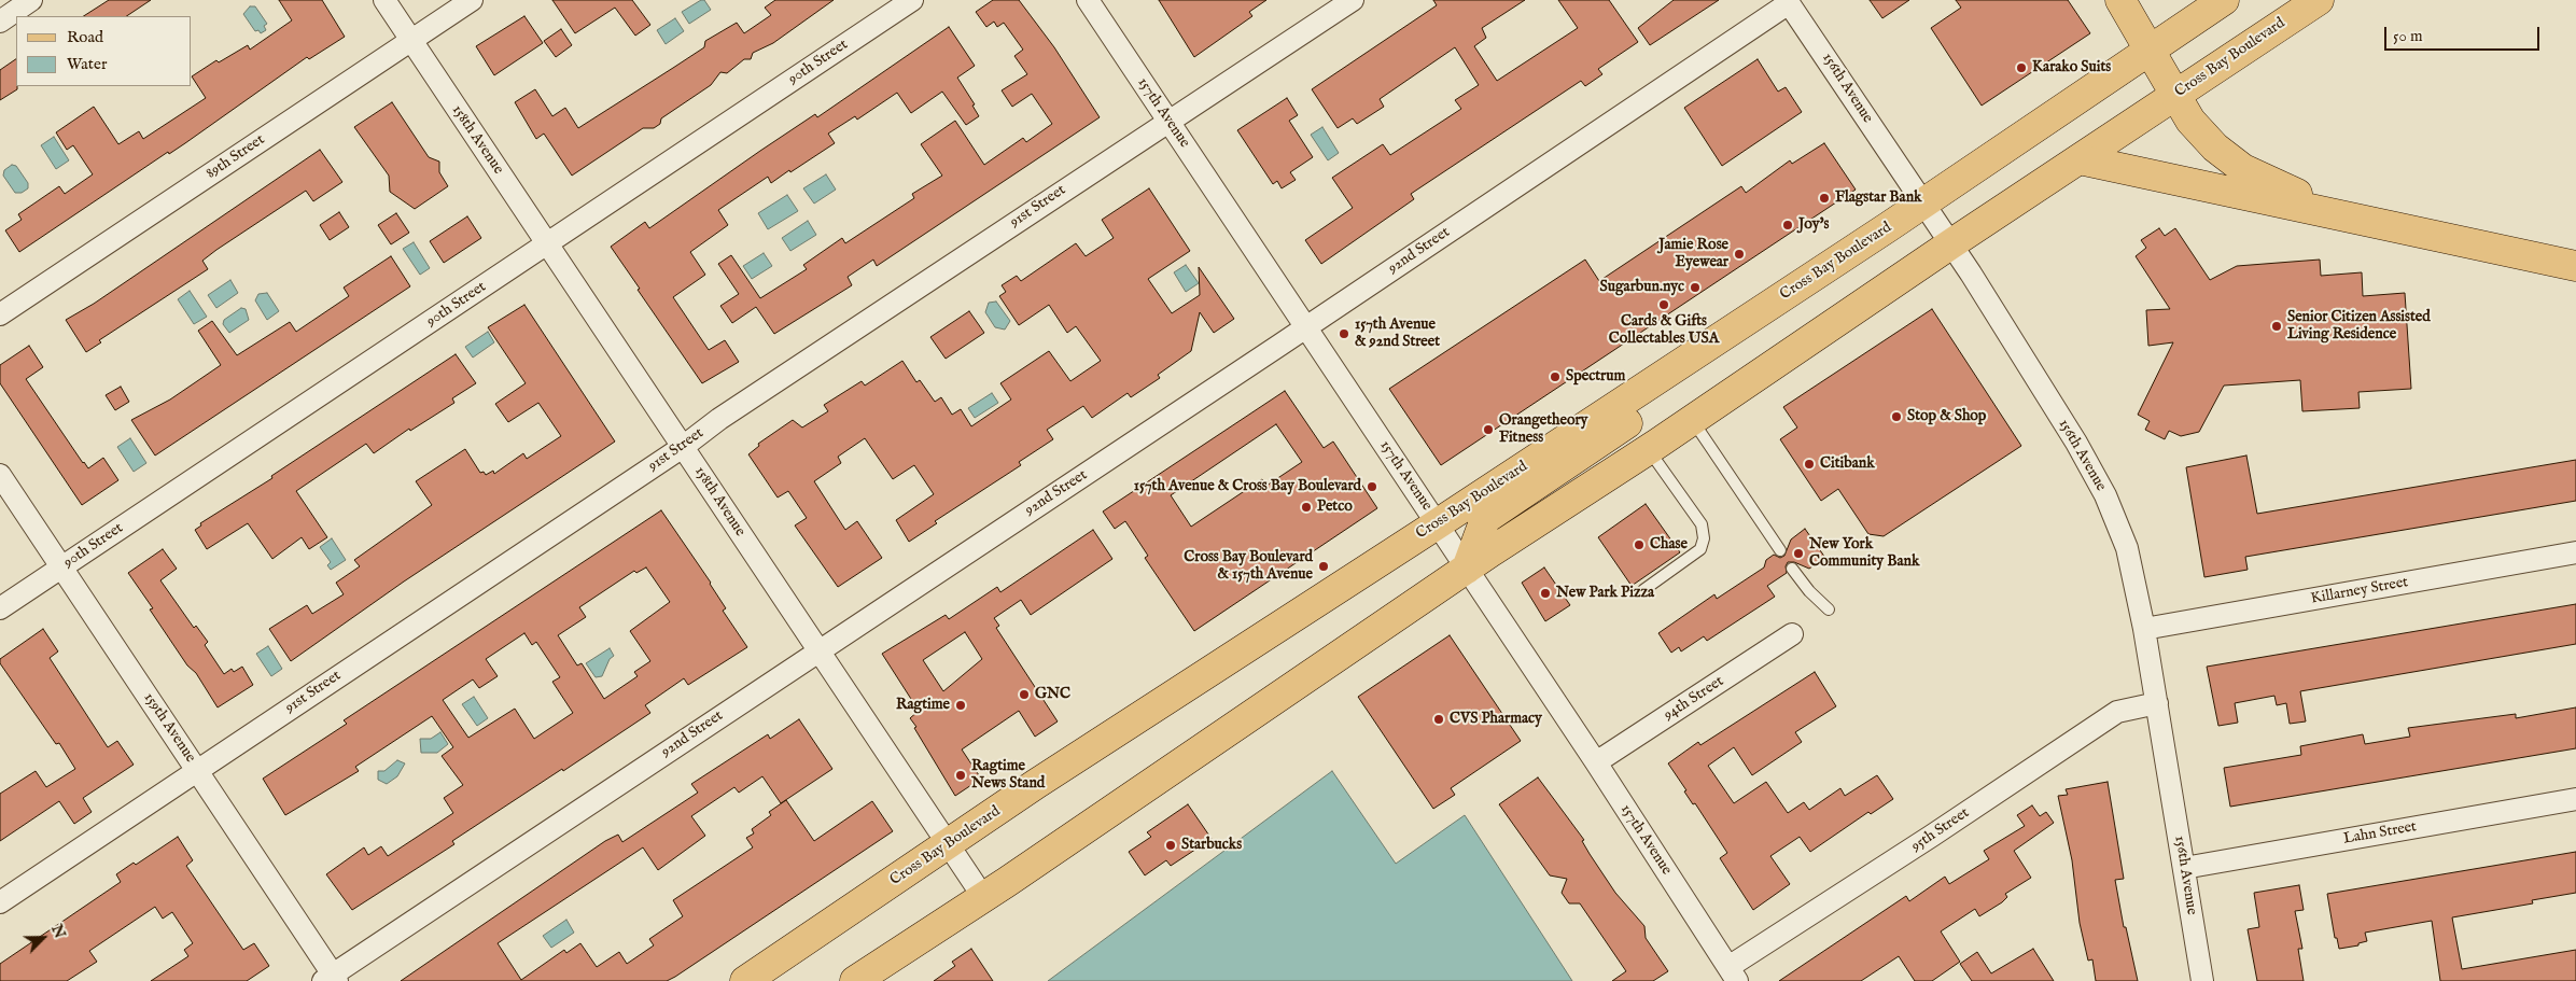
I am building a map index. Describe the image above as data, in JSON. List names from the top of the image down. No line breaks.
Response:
{"streets":{"main road":["Cross Bay Boulevard"],"street":["90th Street","156th Avenue","157th Avenue","158th Avenue","89th Street","91st Street","92nd Street","Killarney Street","94th Street","159th Avenue","95th Street","Lahn Street"]},"crossings":[["Cross Bay Boulevard","156th Avenue"],["Cross Bay Boulevard","157th Avenue"],["Cross Bay Boulevard","158th Avenue"],["90th Street","158th Avenue"],["90th Street","159th Avenue"],["156th Avenue","92nd Street"],["156th Avenue","Killarney Street"],["156th Avenue","95th Street"],["156th Avenue","Lahn Street"],["157th Avenue","91st Street"],["157th Avenue","92nd Street"],["157th Avenue","94th Street"],["157th Avenue","95th Street"],["158th Avenue","89th Street"],["158th Avenue","91st Street"],["158th Avenue","92nd Street"],["91st Street","159th Avenue"],["92nd Street","159th Avenue"]],"places":["Karako Suits","Flagstar Bank","Joy's","Jamie Rose Eyewear","Sugarbun.nyc","Cards & Gifts Collectables USA","Senior Citizen Assisted Living Residence","157th Avenue & 92nd Street","Spectrum","Stop & Shop","Orangetheory Fitness","Citibank","157th Avenue & Cross Bay Boulevard","Petco","Chase","New York Community Bank","Cross Bay Boulevard & 157th Avenue","New Park Pizza","GNC","Ragtime","CVS Pharmacy","Ragtime News Stand","Starbucks"],"legend":["Road","Water"],"scale_bar":"50 m","north":"top right"}
